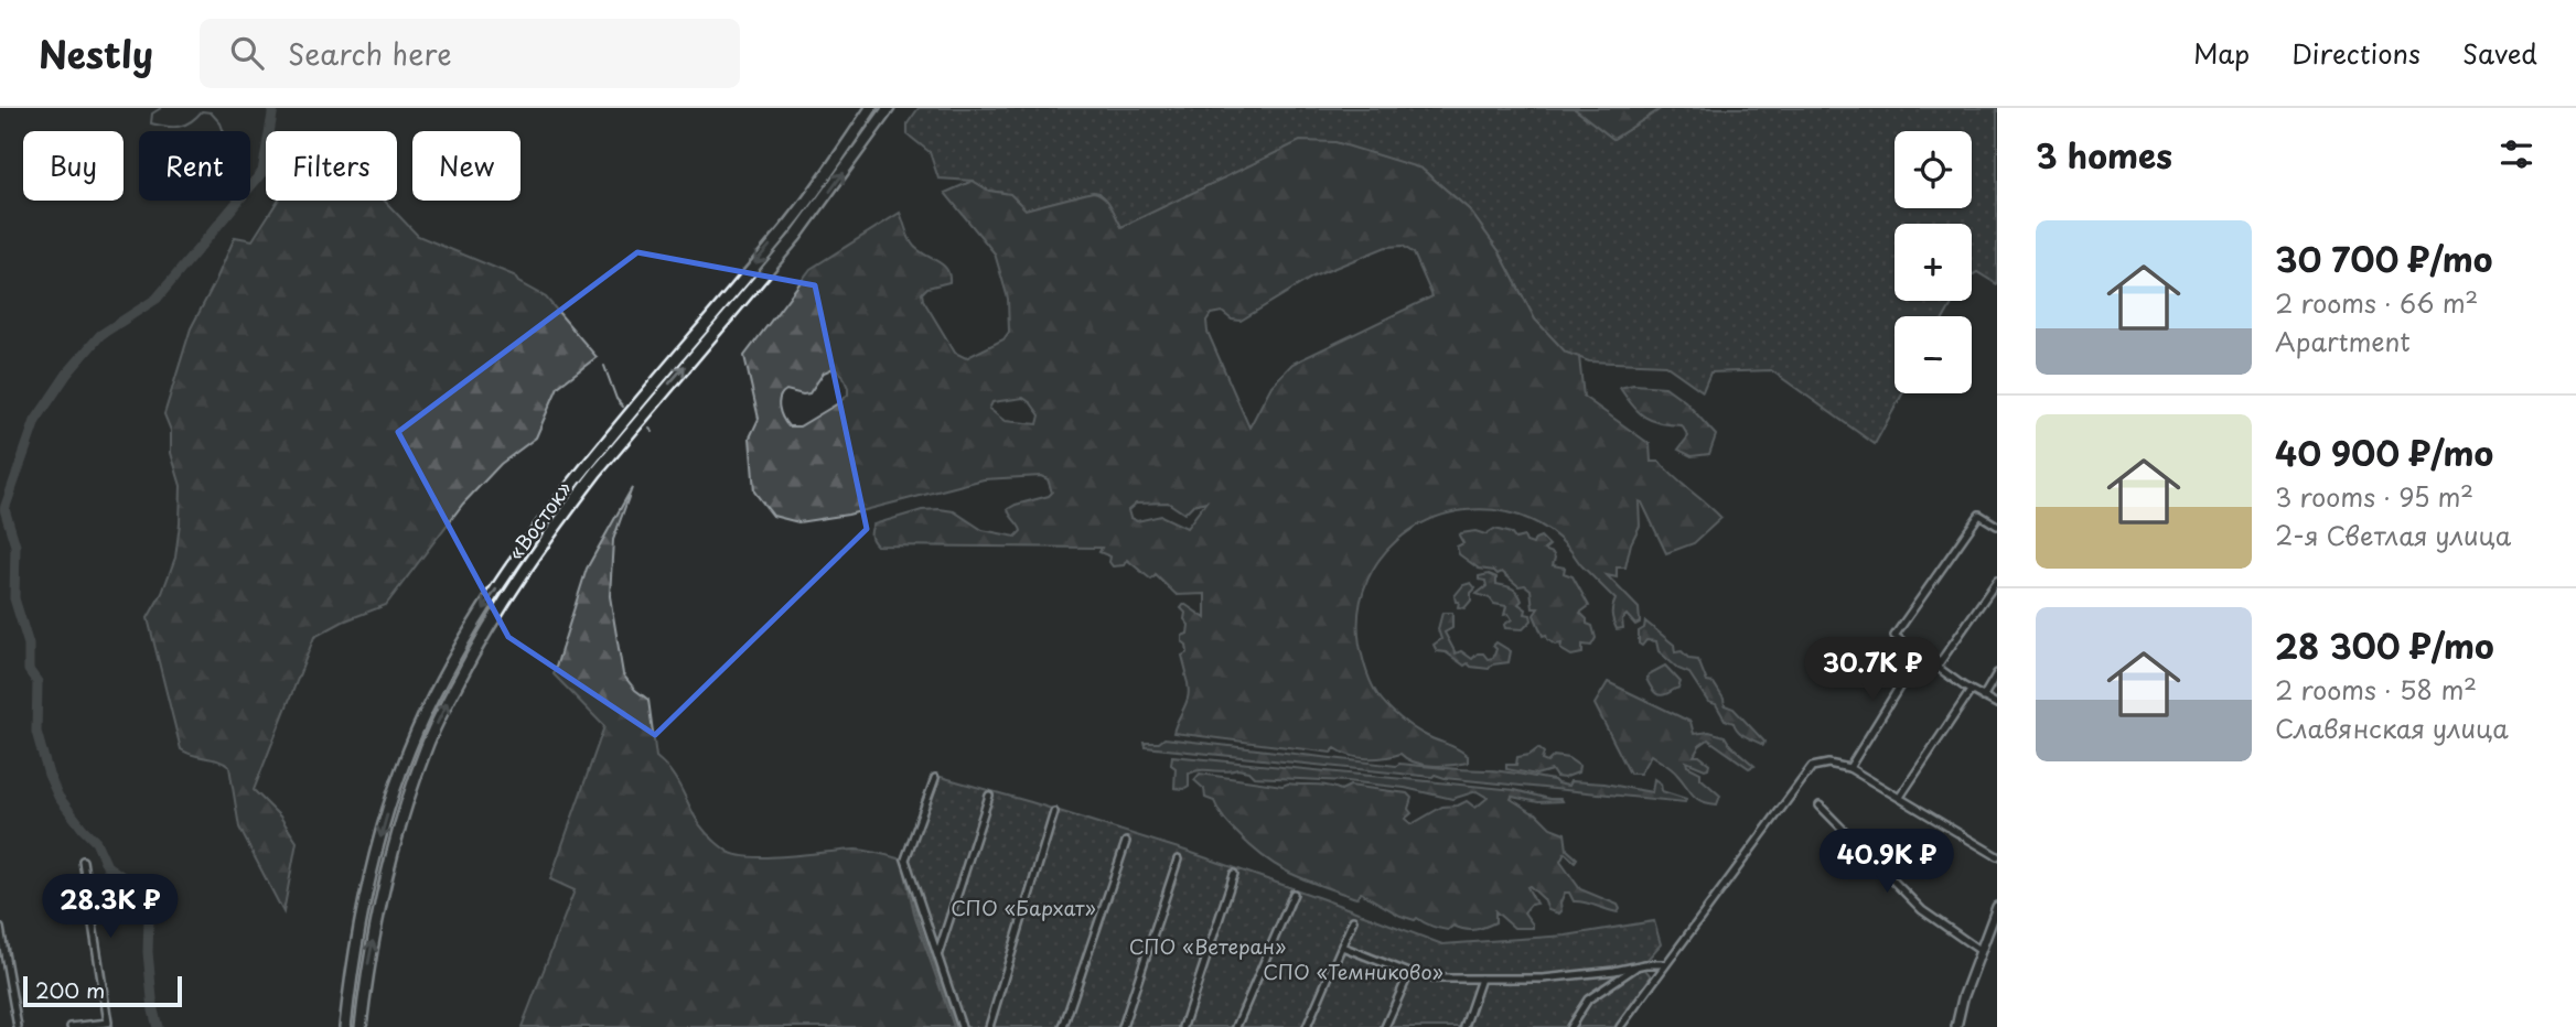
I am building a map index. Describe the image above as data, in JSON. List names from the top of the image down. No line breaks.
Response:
{"streets":{"highway":["«Восток»"]},"parks":["СПО «Бархат»","СПО «Ветеран»","СПО «Темниково»"],"scale_bar":"200 m","page":{"header":"Nestly","search":"Search here","nav":["Map","Directions","Saved"],"heading":"3 homes","map_buttons":["+","−"],"chip":["Buy","Rent","Filters","New"],"list":[{"name":"30 700 ₽/mo","note":"2 rooms · 66 m² · Apartment"},{"name":"40 900 ₽/mo","note":"3 rooms · 95 m² · 2-я Светлая улица"},{"name":"28 300 ₽/mo","note":"2 rooms · 58 m² · Славянская улица"}],"price":["30.7K ₽","40.9K ₽","28.3K ₽"],"scale":"200 m"}}
